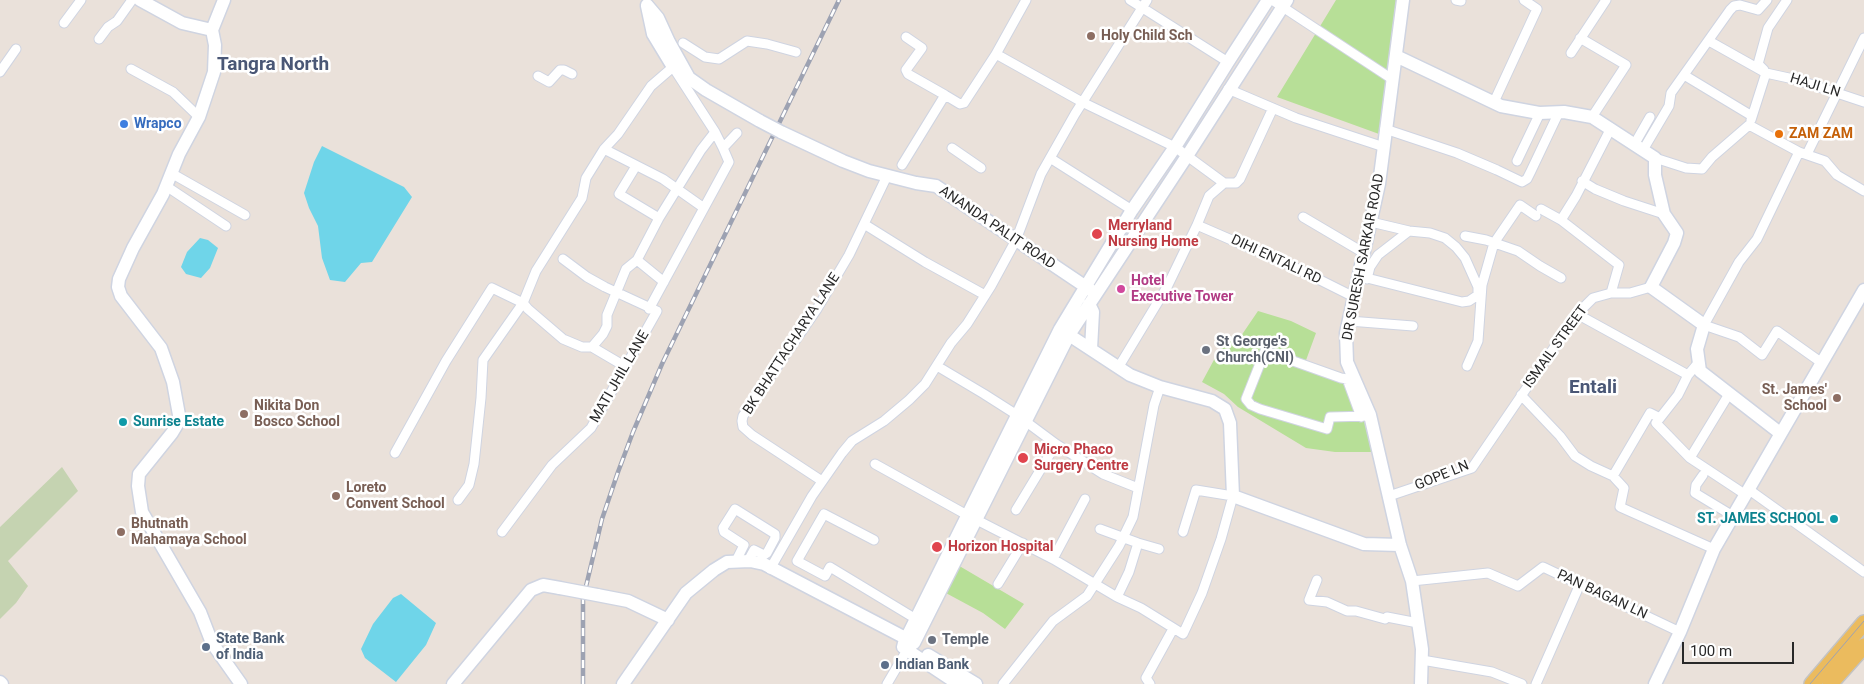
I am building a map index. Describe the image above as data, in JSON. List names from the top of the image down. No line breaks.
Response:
{"streets":{"street":["HAJI LN","ANANDA PALIT ROAD","DR SURESH SARKAR ROAD","DIHI ENTALI RD","BK BHATTACHARYA LANE","ISMAIL STREET","MATI JHIL LANE","GOPE LN","PAN BAGAN LN"]},"crossings":[["ANANDA PALIT ROAD","BK BHATTACHARYA LANE"],["DR SURESH SARKAR ROAD","DIHI ENTALI RD"],["DR SURESH SARKAR ROAD","GOPE LN"],["DR SURESH SARKAR ROAD","PAN BAGAN LN"],["ISMAIL STREET","GOPE LN"]],"districts":["Tangra North","Entali"],"places":["Holy Child Sch","Wrapco","ZAM ZAM","Merryland Nursing Home","Hotel Executive Tower","St George's Church(CNI)","St. James' School","Nikita Don Bosco School","Sunrise Estate","Micro Phaco Surgery Centre","Loreto Convent School","ST. JAMES SCHOOL","Bhutnath Mahamaya School","Horizon Hospital","Temple","State Bank of India","Indian Bank"],"scale_bar":"100 m"}
